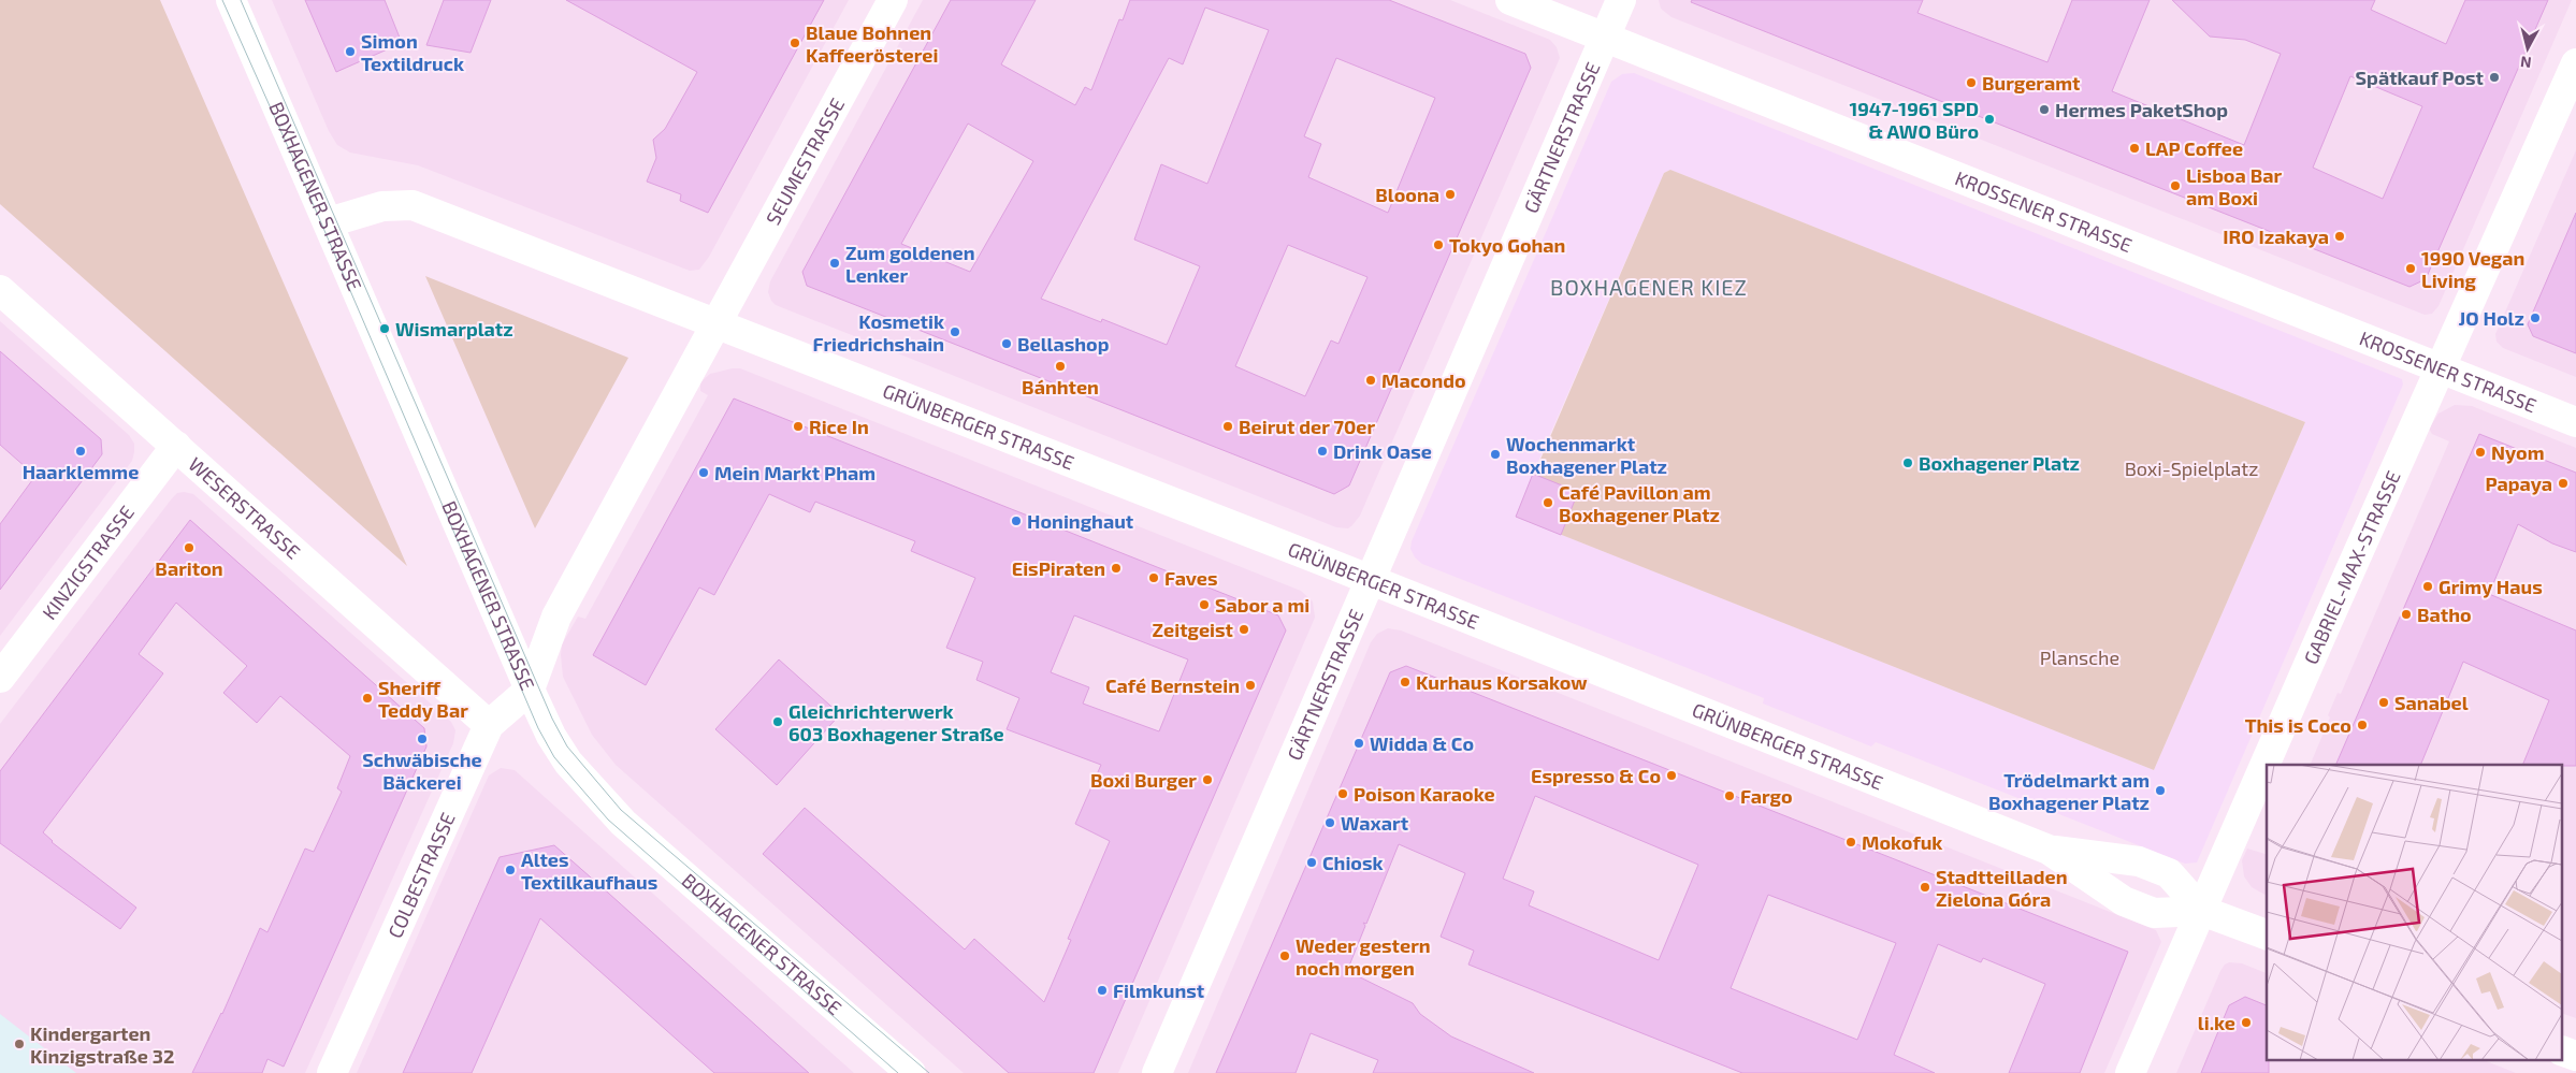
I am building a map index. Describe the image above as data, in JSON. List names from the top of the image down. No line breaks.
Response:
{"streets":{"street":["GÄRTNERSTRASSE","SEUMESTRASSE","BOXHAGENER STRASSE","KROSSENER STRASSE","GRÜNBERGER STRASSE","WESERSTRASSE","KINZIGSTRASSE","GABRIEL-MAX-STRASSE","COLBESTRASSE"]},"crossings":[["GÄRTNERSTRASSE","KROSSENER STRASSE"],["GÄRTNERSTRASSE","GRÜNBERGER STRASSE"],["SEUMESTRASSE","GRÜNBERGER STRASSE"],["BOXHAGENER STRASSE","COLBESTRASSE"],["KROSSENER STRASSE","GABRIEL-MAX-STRASSE"],["GRÜNBERGER STRASSE","GABRIEL-MAX-STRASSE"],["WESERSTRASSE","KINZIGSTRASSE"],["WESERSTRASSE","COLBESTRASSE"]],"districts":["BOXHAGENER KIEZ"],"parks":["Boxi-Spielplatz","Plansche"],"places":["Blaue Bohnen Kaffeerösterei","Simon Textildruck","Spätkauf Post","Burgeramt","Hermes PaketShop","1947-1961 SPD & AWO Büro","LAP Coffee","Lisboa Bar am Boxi","Bloona","IRO Izakaya","Tokyo Gohan","Zum goldenen Lenker","1990 Vegan Living","JO Holz","Wismarplatz","Kosmetik Friedrichshain","Bellashop","Bánhten","Macondo","Rice In","Beirut der 70er","Haarklemme","Drink Oase","Nyom","Wochenmarkt Boxhagener Platz","Boxhagener Platz","Mein Markt Pham","Papaya","Café Pavillon am Boxhagener Platz","Honinghaut","Bariton","EisPiraten","Faves","Grimy Haus","Sabor a mi","Batho","Zeitgeist","Kurhaus Korsakow","Café Bernstein","Sheriff Teddy Bar","Sanabel","Gleichrichterwerk 603 Boxhagener Straße","This is Coco","Schwäbische Bäckerei","Widda & Co","Espresso & Co","Boxi Burger","Trödelmarkt am Boxhagener Platz","Poison Karaoke","Fargo","Waxart","Mokofuk","Chiosk","Altes Textilkaufhaus","Stadtteilladen Zielona Góra","Weder gestern noch morgen","Filmkunst","li.ke","Kindergarten Kinzigstraße 32"],"north":"bottom"}
